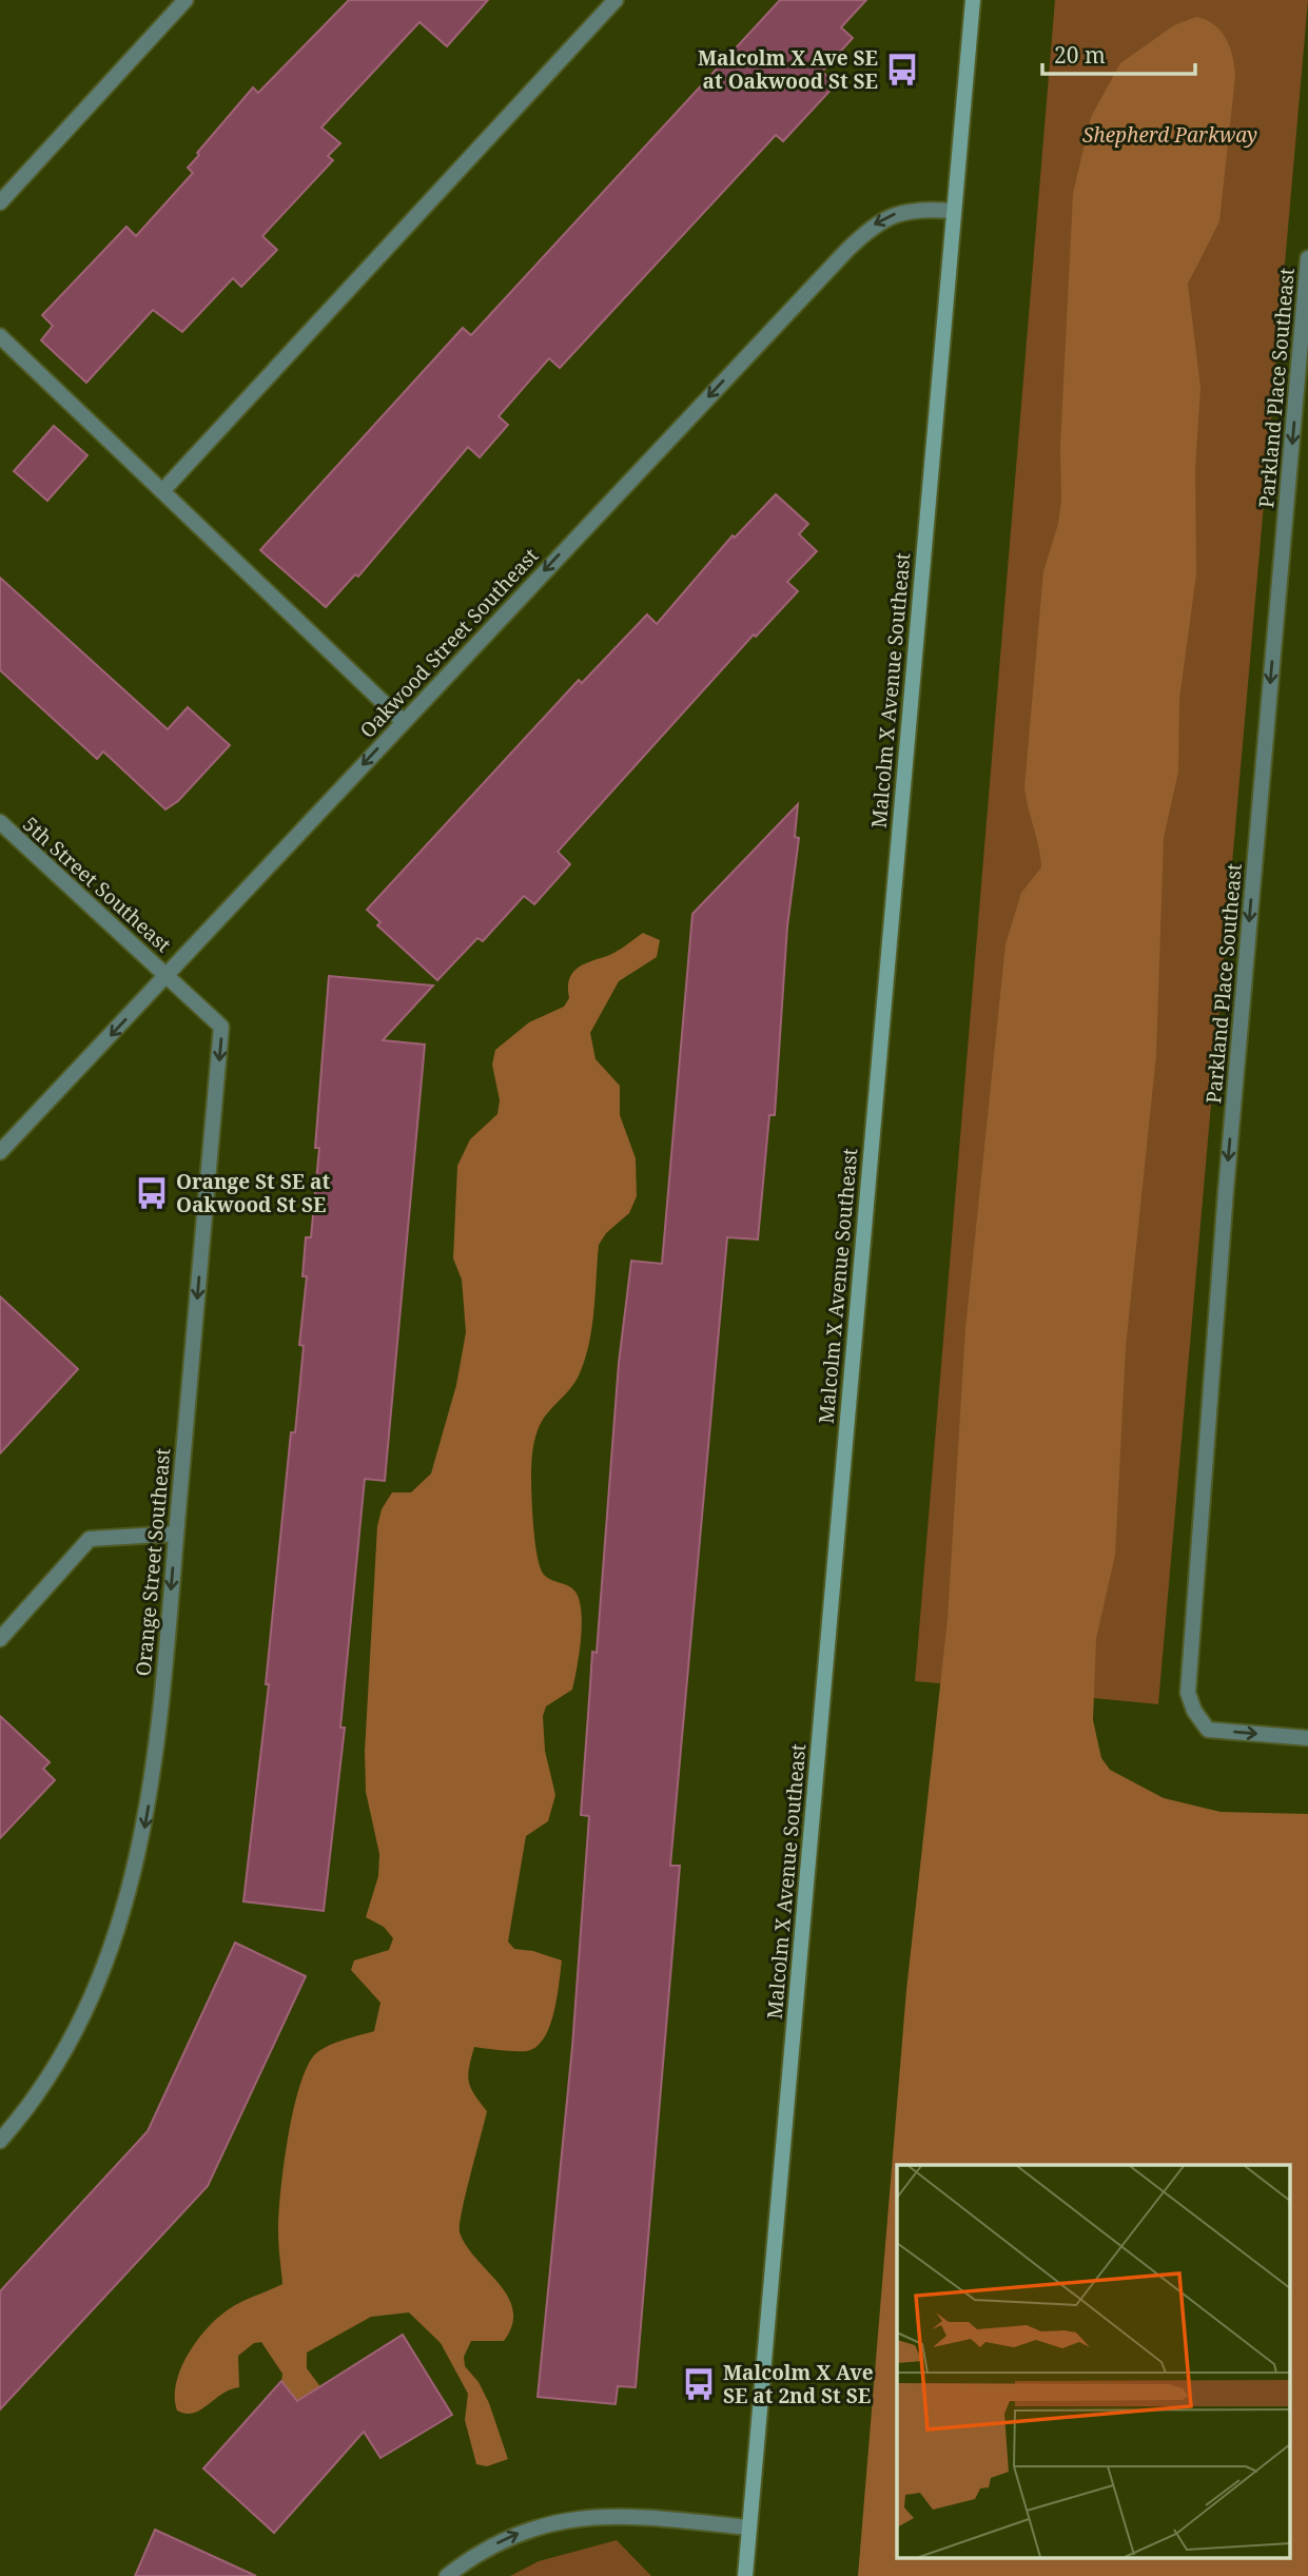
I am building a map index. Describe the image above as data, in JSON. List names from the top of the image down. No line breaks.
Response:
{"streets":{"main road":["Malcolm X Avenue Southeast"],"street":["Parkland Place Southeast","Oakwood Street Southeast","5th Street Southeast","Orange Street Southeast"]},"crossings":[["Oakwood Street Southeast","Malcolm X Avenue Southeast"],["Oakwood Street Southeast","5th Street Southeast"],["Oakwood Street Southeast","Orange Street Southeast"],["5th Street Southeast","Orange Street Southeast"]],"one_way":["Parkland Place Southeast","Oakwood Street Southeast","Orange Street Southeast"],"parks":["Shepherd Parkway"],"places":{"bus stop":["Malcolm X Ave SE at Oakwood St SE","Orange St SE at Oakwood St SE","Malcolm X Ave SE at 2nd St SE"]},"scale_bar":"20 m"}
